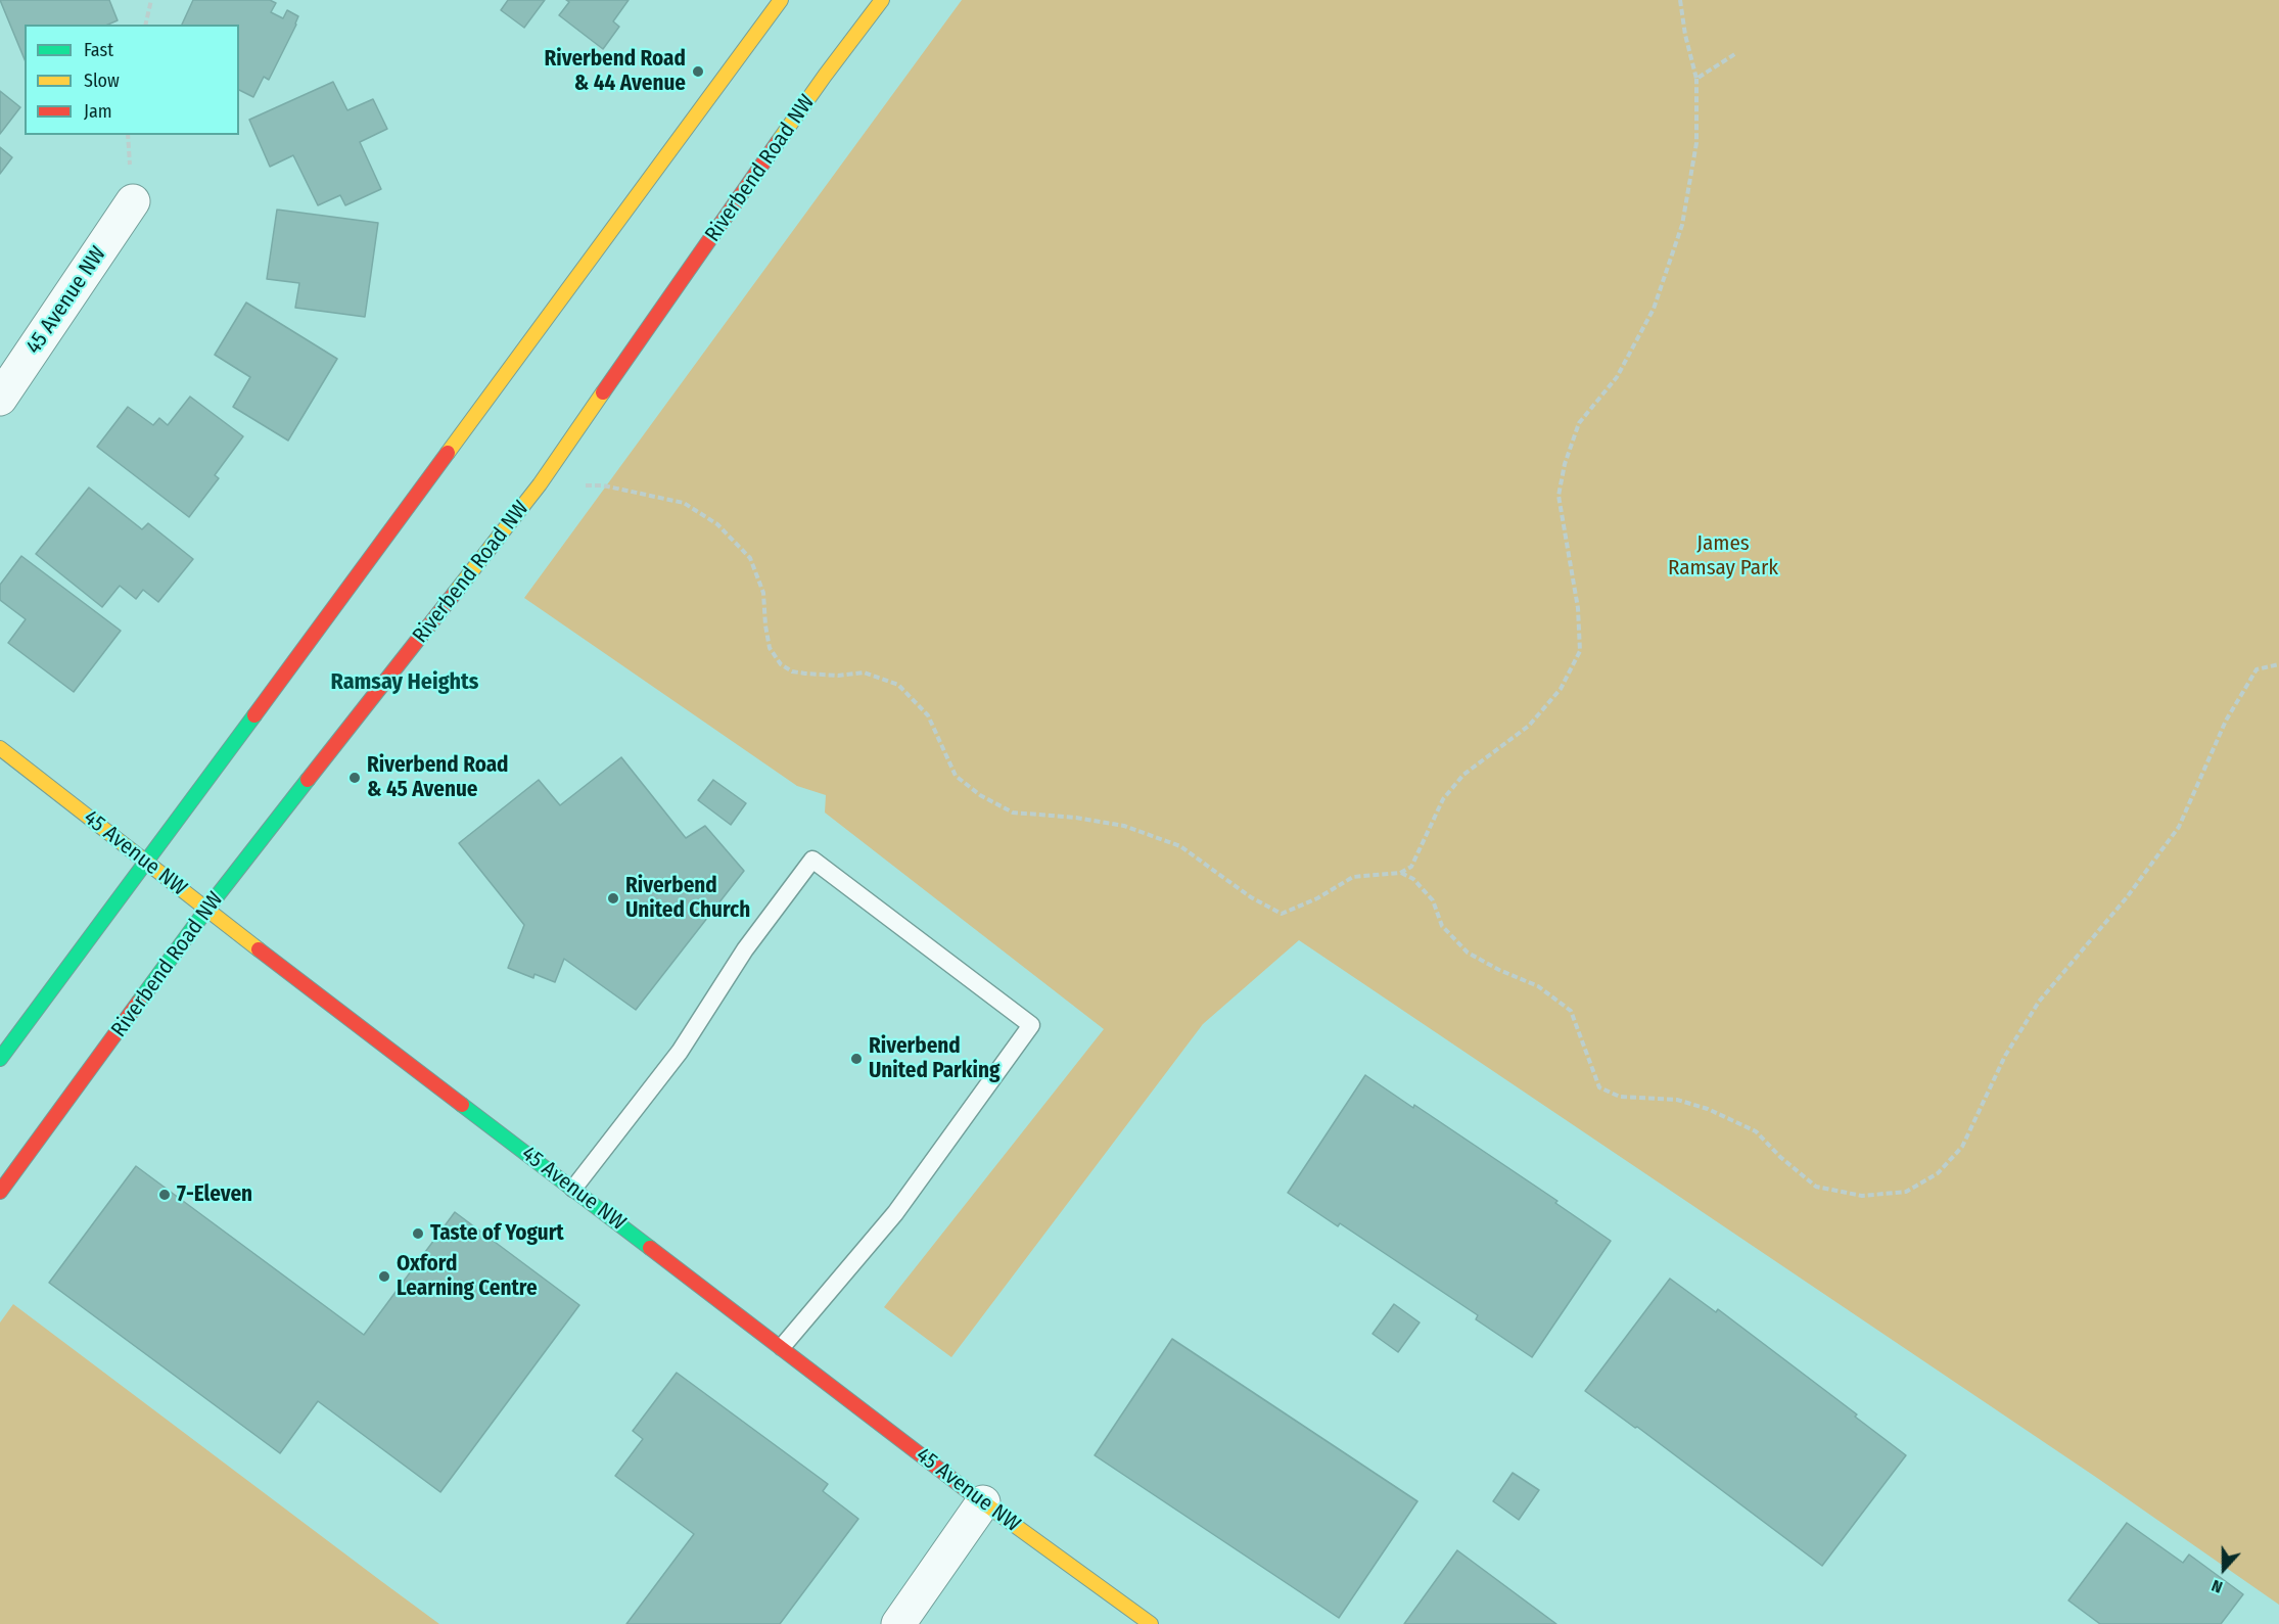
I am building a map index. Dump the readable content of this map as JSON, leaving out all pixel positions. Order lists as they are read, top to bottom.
{
  "streets": {
    "street": ["Riverbend Road NW", "45 Avenue NW"]
  },
  "crossings": [
    ["Riverbend Road NW", "45 Avenue NW"]
  ],
  "districts": ["Ramsay Heights"],
  "parks": ["James Ramsay Park"],
  "places": [
    "Riverbend Road & 44 Avenue",
    "Riverbend Road & 45 Avenue",
    "Riverbend United Church",
    "Riverbend United Parking",
    "7-Eleven",
    "Taste of Yogurt",
    "Oxford Learning Centre"
  ],
  "legend": ["Fast", "Slow", "Jam"],
  "north": "bottom"
}
